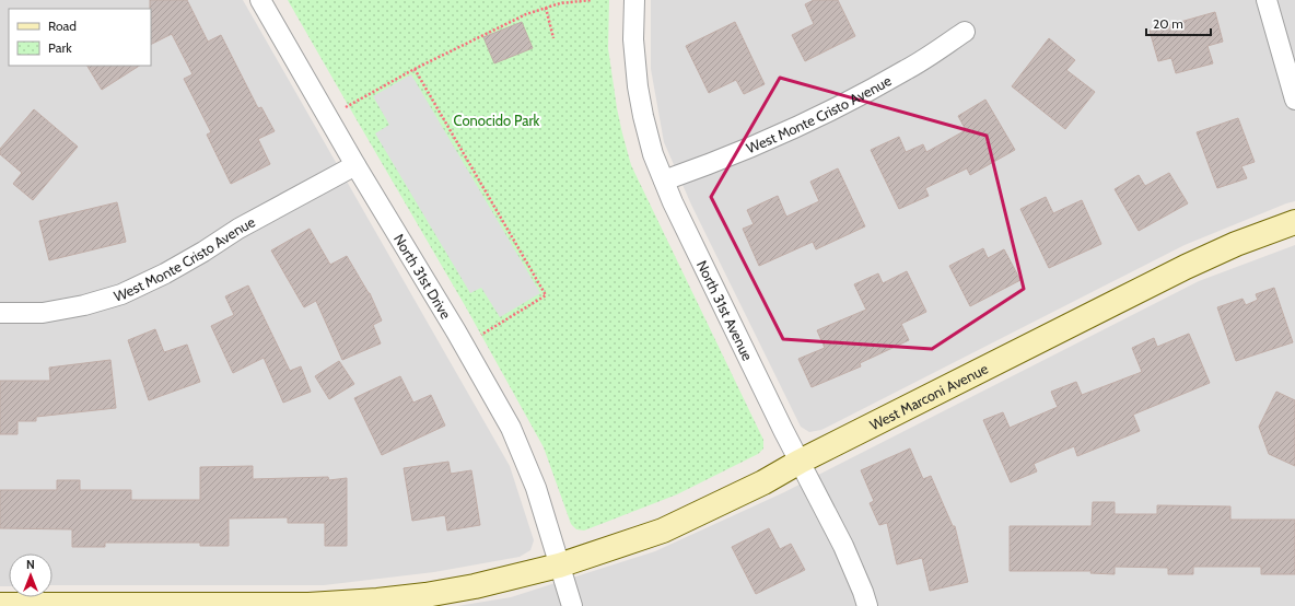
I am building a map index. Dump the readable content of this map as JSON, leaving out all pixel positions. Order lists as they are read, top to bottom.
{
  "streets": {
    "street": [
      "West Monte Cristo Avenue",
      "North 31st Drive",
      "North 31st Avenue",
      "West Marconi Avenue"
    ]
  },
  "crossings": [
    ["West Monte Cristo Avenue", "North 31st Drive"],
    ["West Monte Cristo Avenue", "North 31st Avenue"],
    ["North 31st Drive", "West Marconi Avenue"],
    ["North 31st Avenue", "West Marconi Avenue"]
  ],
  "parks": ["Conocido Park"],
  "legend": ["Road", "Park"],
  "scale_bar": "20 m",
  "north": "top"
}
